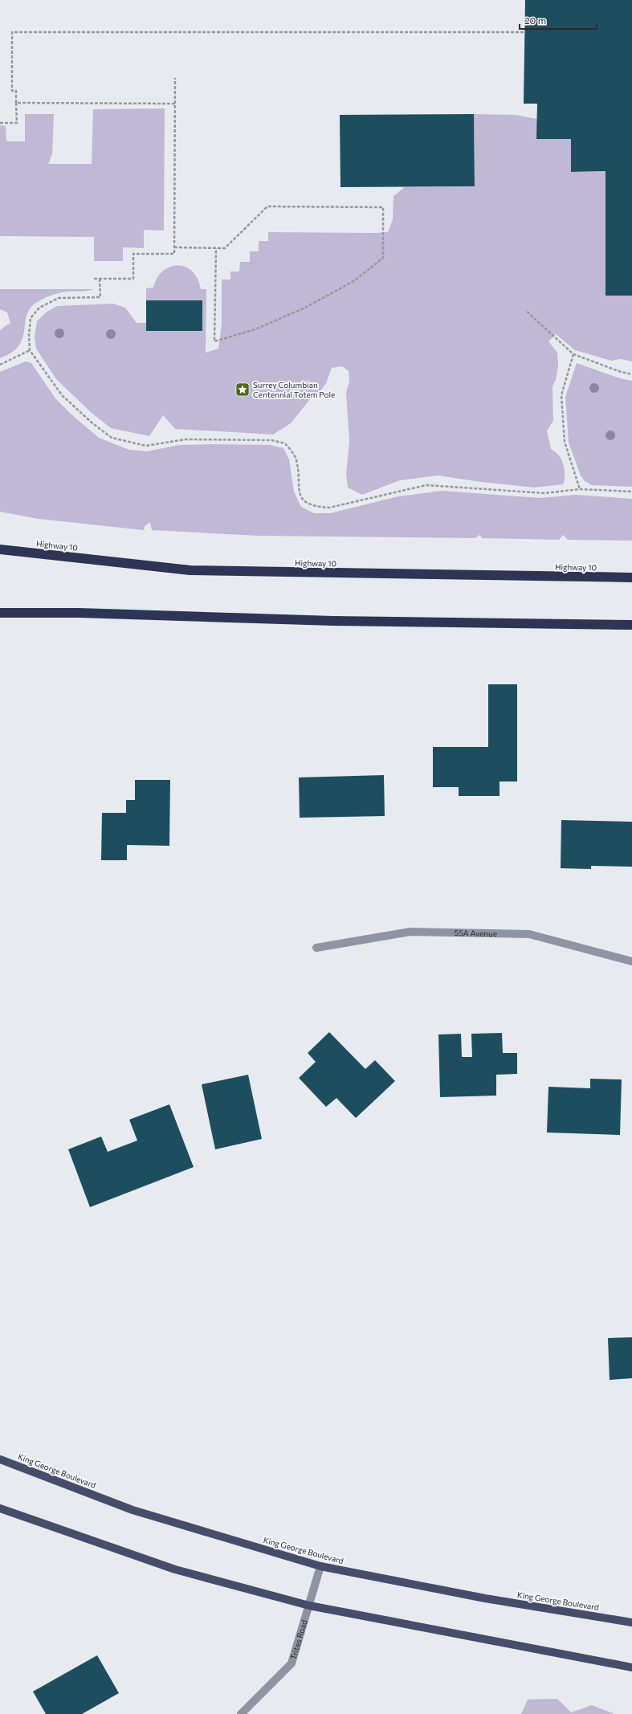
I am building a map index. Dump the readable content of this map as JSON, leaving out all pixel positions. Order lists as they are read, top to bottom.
{
  "streets": {
    "highway": ["Highway 10"],
    "main road": ["King George Boulevard"],
    "street": ["55A Avenue", "Trites Road"]
  },
  "crossings": [
    ["King George Boulevard", "Trites Road"]
  ],
  "places": {
    "place": ["Surrey Columbian Centennial Totem Pole"]
  },
  "scale_bar": "20 m"
}
